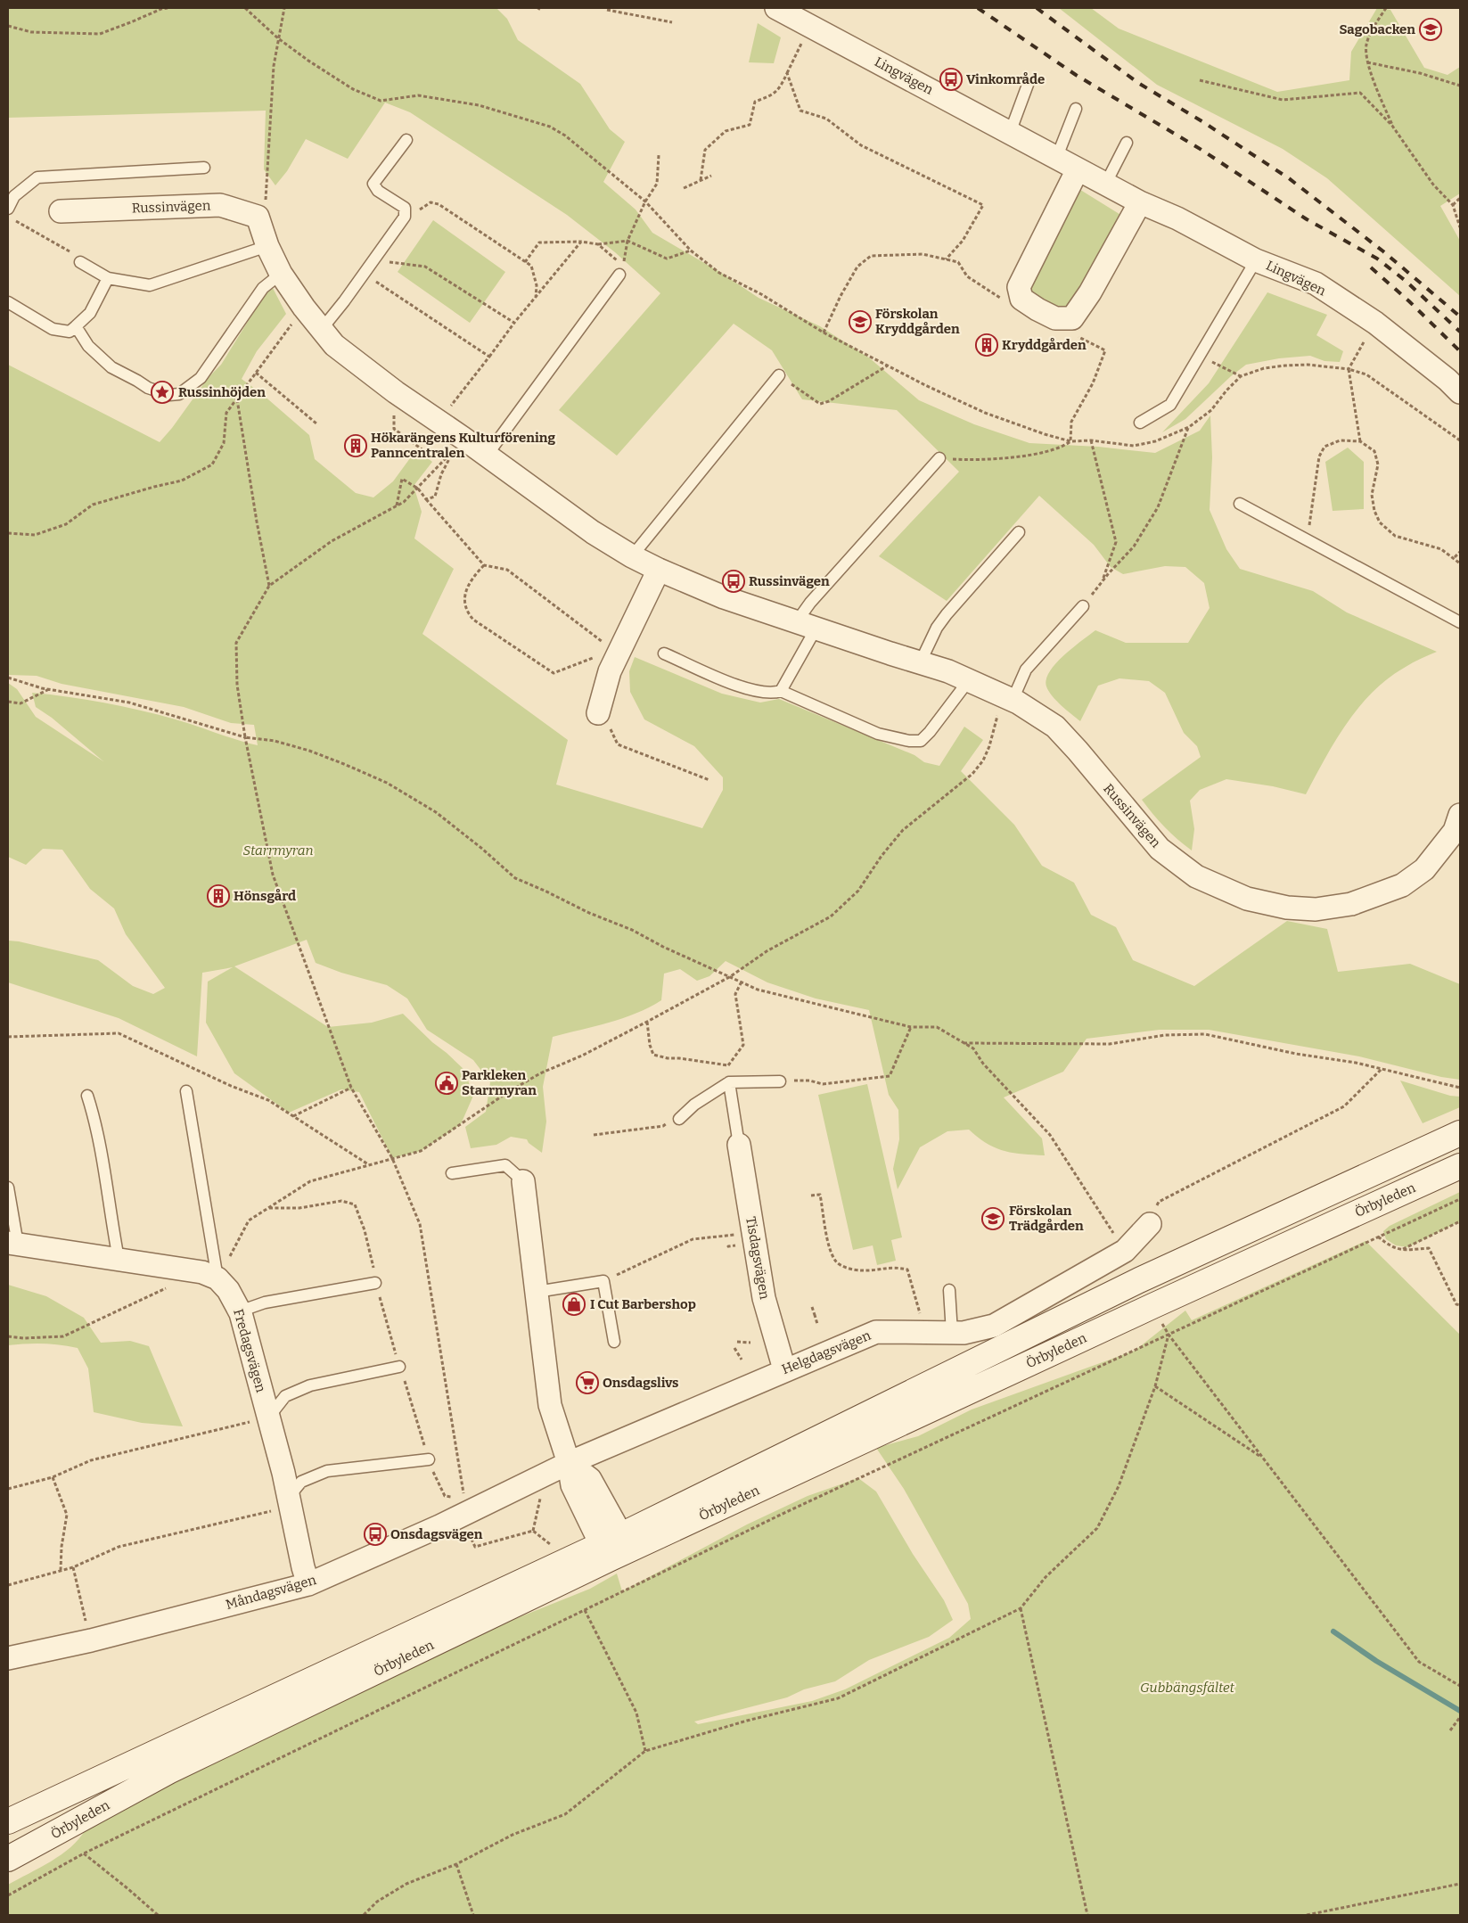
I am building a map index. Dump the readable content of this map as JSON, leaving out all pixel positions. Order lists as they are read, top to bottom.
{
  "streets": {
    "main road": ["Örbyleden"],
    "street": [
      "Lingvägen",
      "Russinvägen",
      "Tisdagsvägen",
      "Fredagsvägen",
      "Helgdagsvägen",
      "Måndagsvägen"
    ]
  },
  "crossings": [
    ["Tisdagsvägen", "Helgdagsvägen"],
    ["Fredagsvägen", "Måndagsvägen"],
    ["Helgdagsvägen", "Måndagsvägen"]
  ],
  "parks": ["Starrmyran", "Gubbängsfältet"],
  "places": {
    "school or university": ["Sagobacken", "Förskolan Kryddgården", "Förskolan Trädgården"],
    "bus stop": ["Vinkområde", "Russinvägen", "Onsdagsvägen"],
    "building": ["Kryddgården", "Hökarängens Kulturförening Panncentralen", "Hönsgård"],
    "place": ["Russinhöjden"],
    "public building": ["Parkleken Starrmyran"],
    "shop": ["I Cut Barbershop"],
    "supermarket": ["Onsdagslivs"]
  }
}
